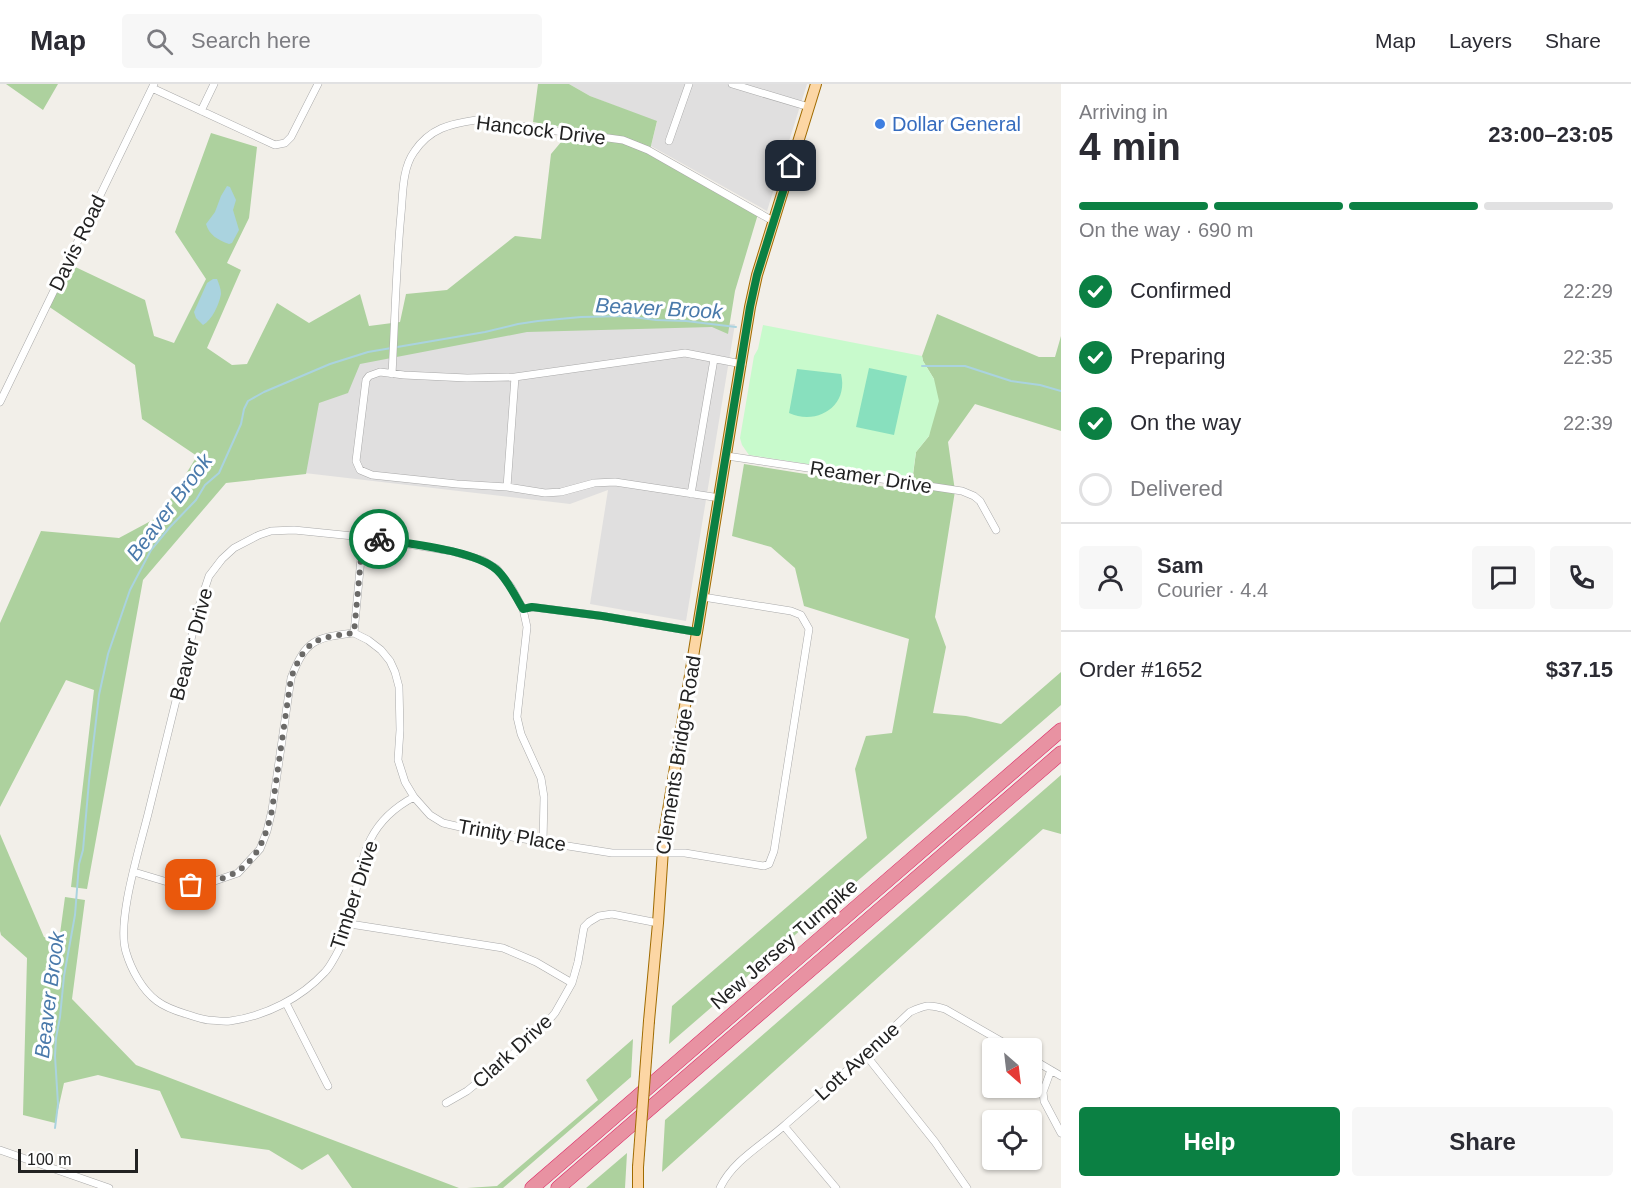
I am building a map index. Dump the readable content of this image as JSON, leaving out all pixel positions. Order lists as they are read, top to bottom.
{
  "streets": {
    "highway": ["New Jersey Turnpike"],
    "main road": ["Clements Bridge Road"],
    "street": [
      "Hancock Drive",
      "Davis Road",
      "Reamer Drive",
      "Beaver Drive",
      "Trinity Place",
      "Timber Drive",
      "Clark Drive",
      "Lott Avenue"
    ]
  },
  "crossings": [
    ["Hancock Drive", "Clements Bridge Road"],
    ["Reamer Drive", "Clements Bridge Road"],
    ["Beaver Drive", "Trinity Place"],
    ["Beaver Drive", "Timber Drive"],
    ["Clements Bridge Road", "Trinity Place"],
    ["Clements Bridge Road", "Clark Drive"],
    ["Trinity Place", "Timber Drive"]
  ],
  "water": ["Beaver Brook"],
  "places": ["Dollar General"],
  "scale_bar": "100 m",
  "north": "bottom right",
  "page": {
    "header": "Map",
    "search": "Search here",
    "nav": ["Map", "Layers", "Share"],
    "heading": ["4 min", "Arriving in", "23:00–23:05"],
    "panel": [
      "Sam",
      "Courier · 4.4",
      "Order #1652",
      "$37.15"
    ],
    "bar": "On the way · 690 m",
    "list": [
      ["Confirmed", "22:29"],
      ["Preparing", "22:35"],
      ["On the way", "22:39"],
      "Delivered"
    ],
    "buttons": ["Help", "Share"],
    "scale": "100 m"
  }
}
